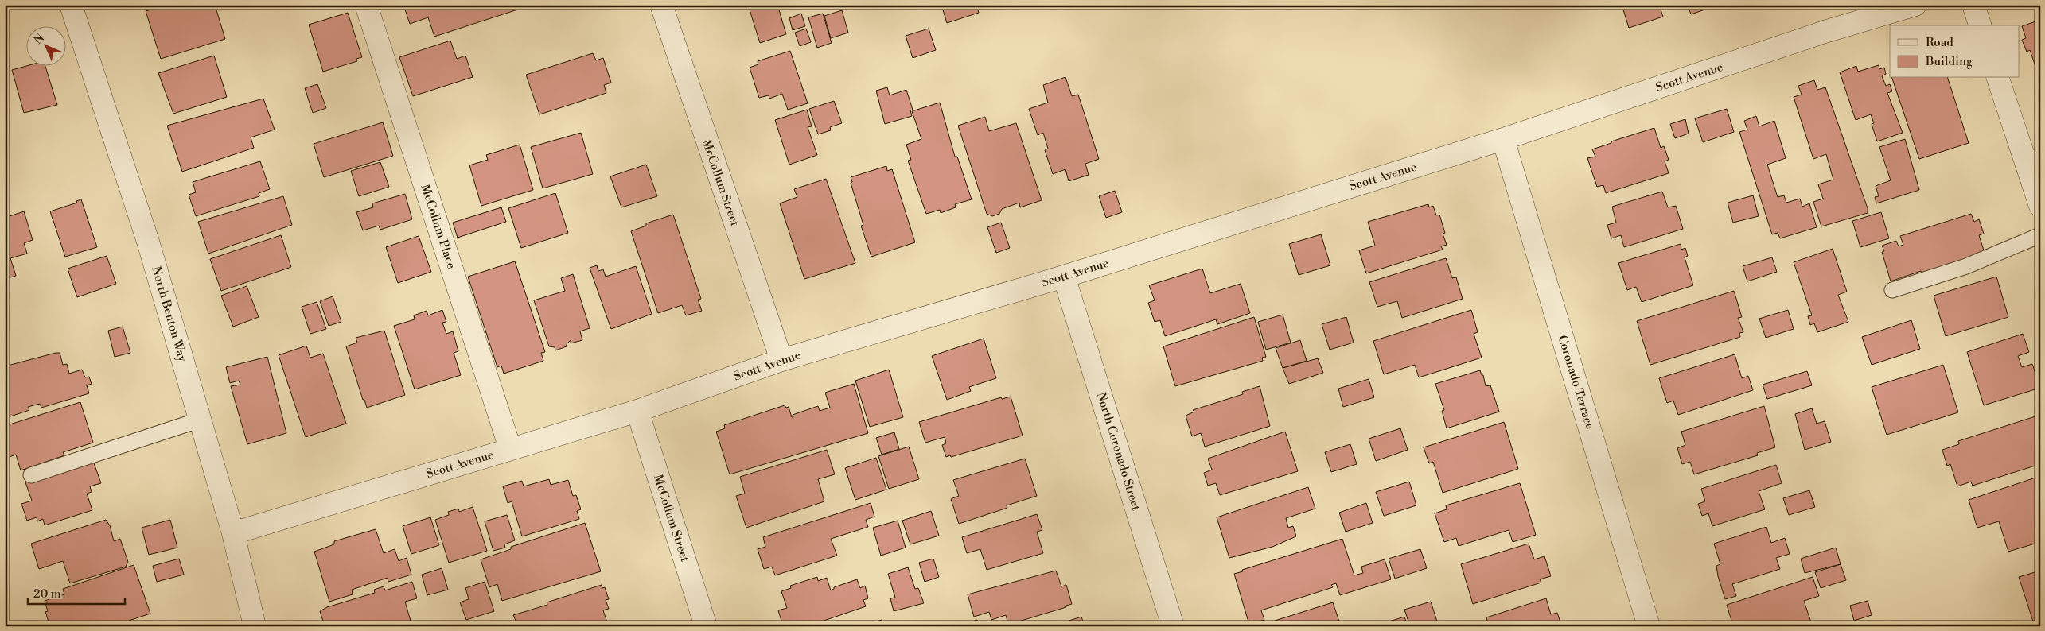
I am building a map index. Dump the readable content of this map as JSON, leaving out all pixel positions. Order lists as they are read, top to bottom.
{
  "streets": {
    "street": [
      "Scott Avenue",
      "McCollum Street",
      "McCollum Place",
      "North Benton Way",
      "Coronado Terrace",
      "North Coronado Street"
    ]
  },
  "crossings": [
    ["Scott Avenue", "McCollum Street"],
    ["Scott Avenue", "McCollum Place"],
    ["Scott Avenue", "North Benton Way"],
    ["Scott Avenue", "Coronado Terrace"],
    ["Scott Avenue", "North Coronado Street"]
  ],
  "legend": ["Road", "Building"],
  "scale_bar": "20 m",
  "north": "top left"
}
